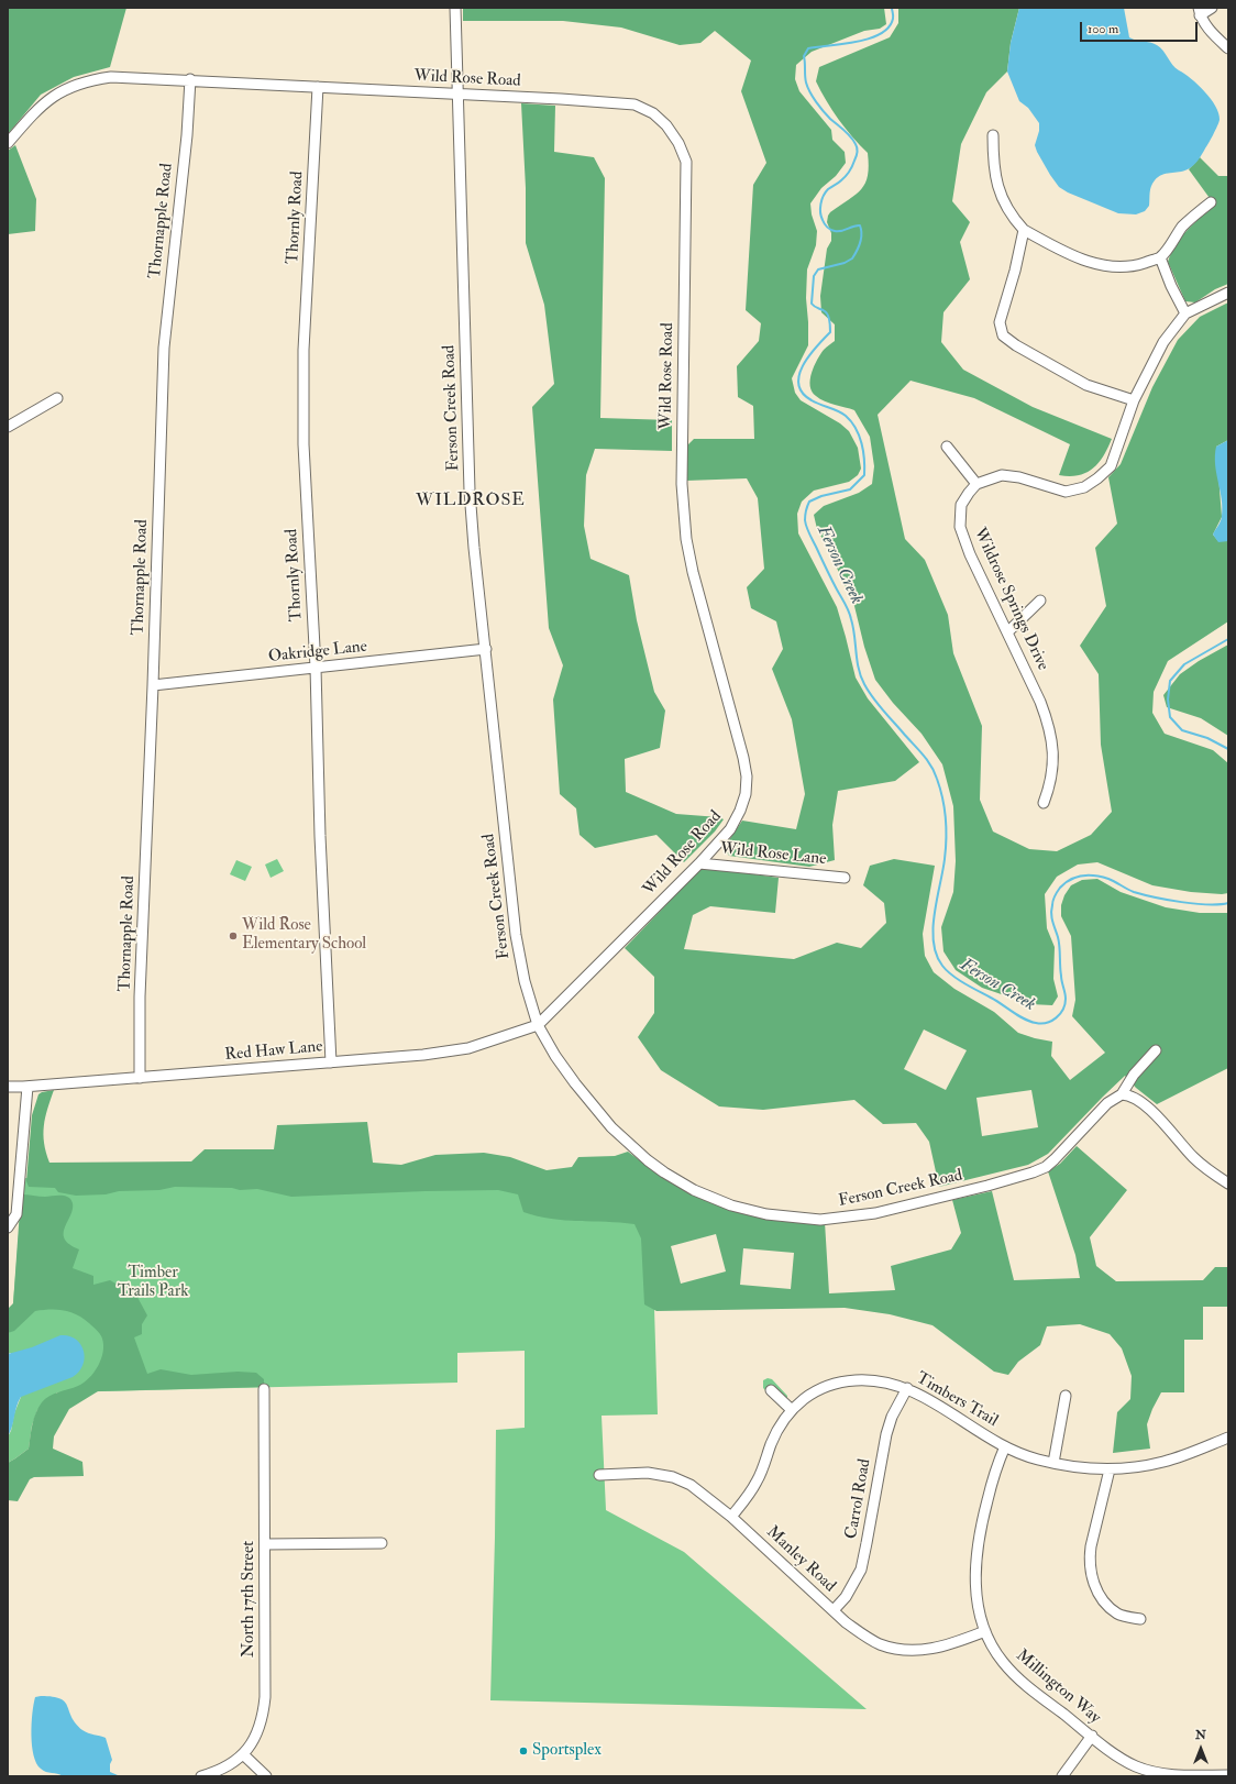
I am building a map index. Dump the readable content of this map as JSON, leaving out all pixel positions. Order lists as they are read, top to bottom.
{
  "streets": {
    "street": [
      "Wild Rose Road",
      "Thornly Road",
      "Thornapple Road",
      "Ferson Creek Road",
      "Wildrose Springs Drive",
      "Oakridge Lane",
      "Wild Rose Lane",
      "Red Haw Lane",
      "Timbers Trail",
      "Carrol Road",
      "Manley Road",
      "North 17th Street",
      "Millington Way"
    ]
  },
  "crossings": [
    ["Wild Rose Road", "Thornly Road"],
    ["Wild Rose Road", "Thornapple Road"],
    ["Wild Rose Road", "Ferson Creek Road"],
    ["Wild Rose Road", "Wild Rose Lane"],
    ["Wild Rose Road", "Red Haw Lane"],
    ["Thornly Road", "Oakridge Lane"],
    ["Thornly Road", "Red Haw Lane"],
    ["Thornapple Road", "Oakridge Lane"],
    ["Thornapple Road", "Red Haw Lane"],
    ["Ferson Creek Road", "Oakridge Lane"],
    ["Ferson Creek Road", "Red Haw Lane"],
    ["Timbers Trail", "Carrol Road"],
    ["Timbers Trail", "Manley Road"],
    ["Timbers Trail", "Millington Way"],
    ["Carrol Road", "Manley Road"],
    ["Manley Road", "Millington Way"]
  ],
  "districts": ["WILDROSE"],
  "water": ["Ferson Creek"],
  "parks": ["Timber Trails Park"],
  "places": ["Wild Rose Elementary School", "Sportsplex"],
  "scale_bar": "100 m",
  "north": "top"
}
